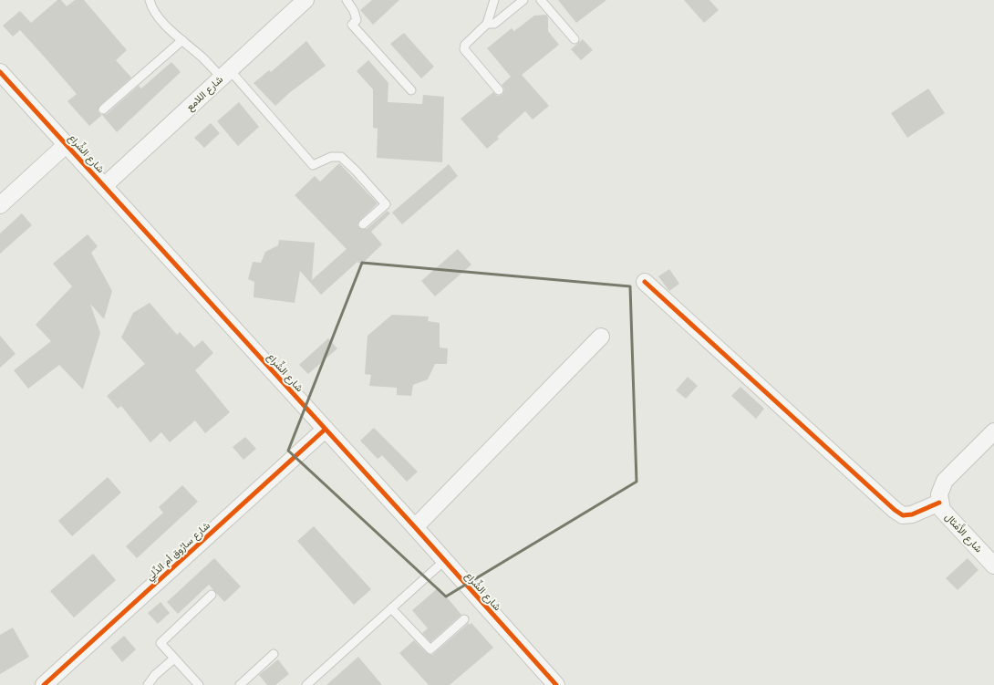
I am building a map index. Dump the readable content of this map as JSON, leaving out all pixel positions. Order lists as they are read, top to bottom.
{
  "streets": {
    "street": [
      "شارع اللامع",
      "شارع الشِّراع",
      "شارع الأَمْثال",
      "شارع سارُوق أم الدِّلِي"
    ]
  },
  "crossings": [
    ["شارع اللامع", "شارع الشِّراع"],
    ["شارع الشِّراع", "شارع سارُوق أم الدِّلِي"]
  ]
}
